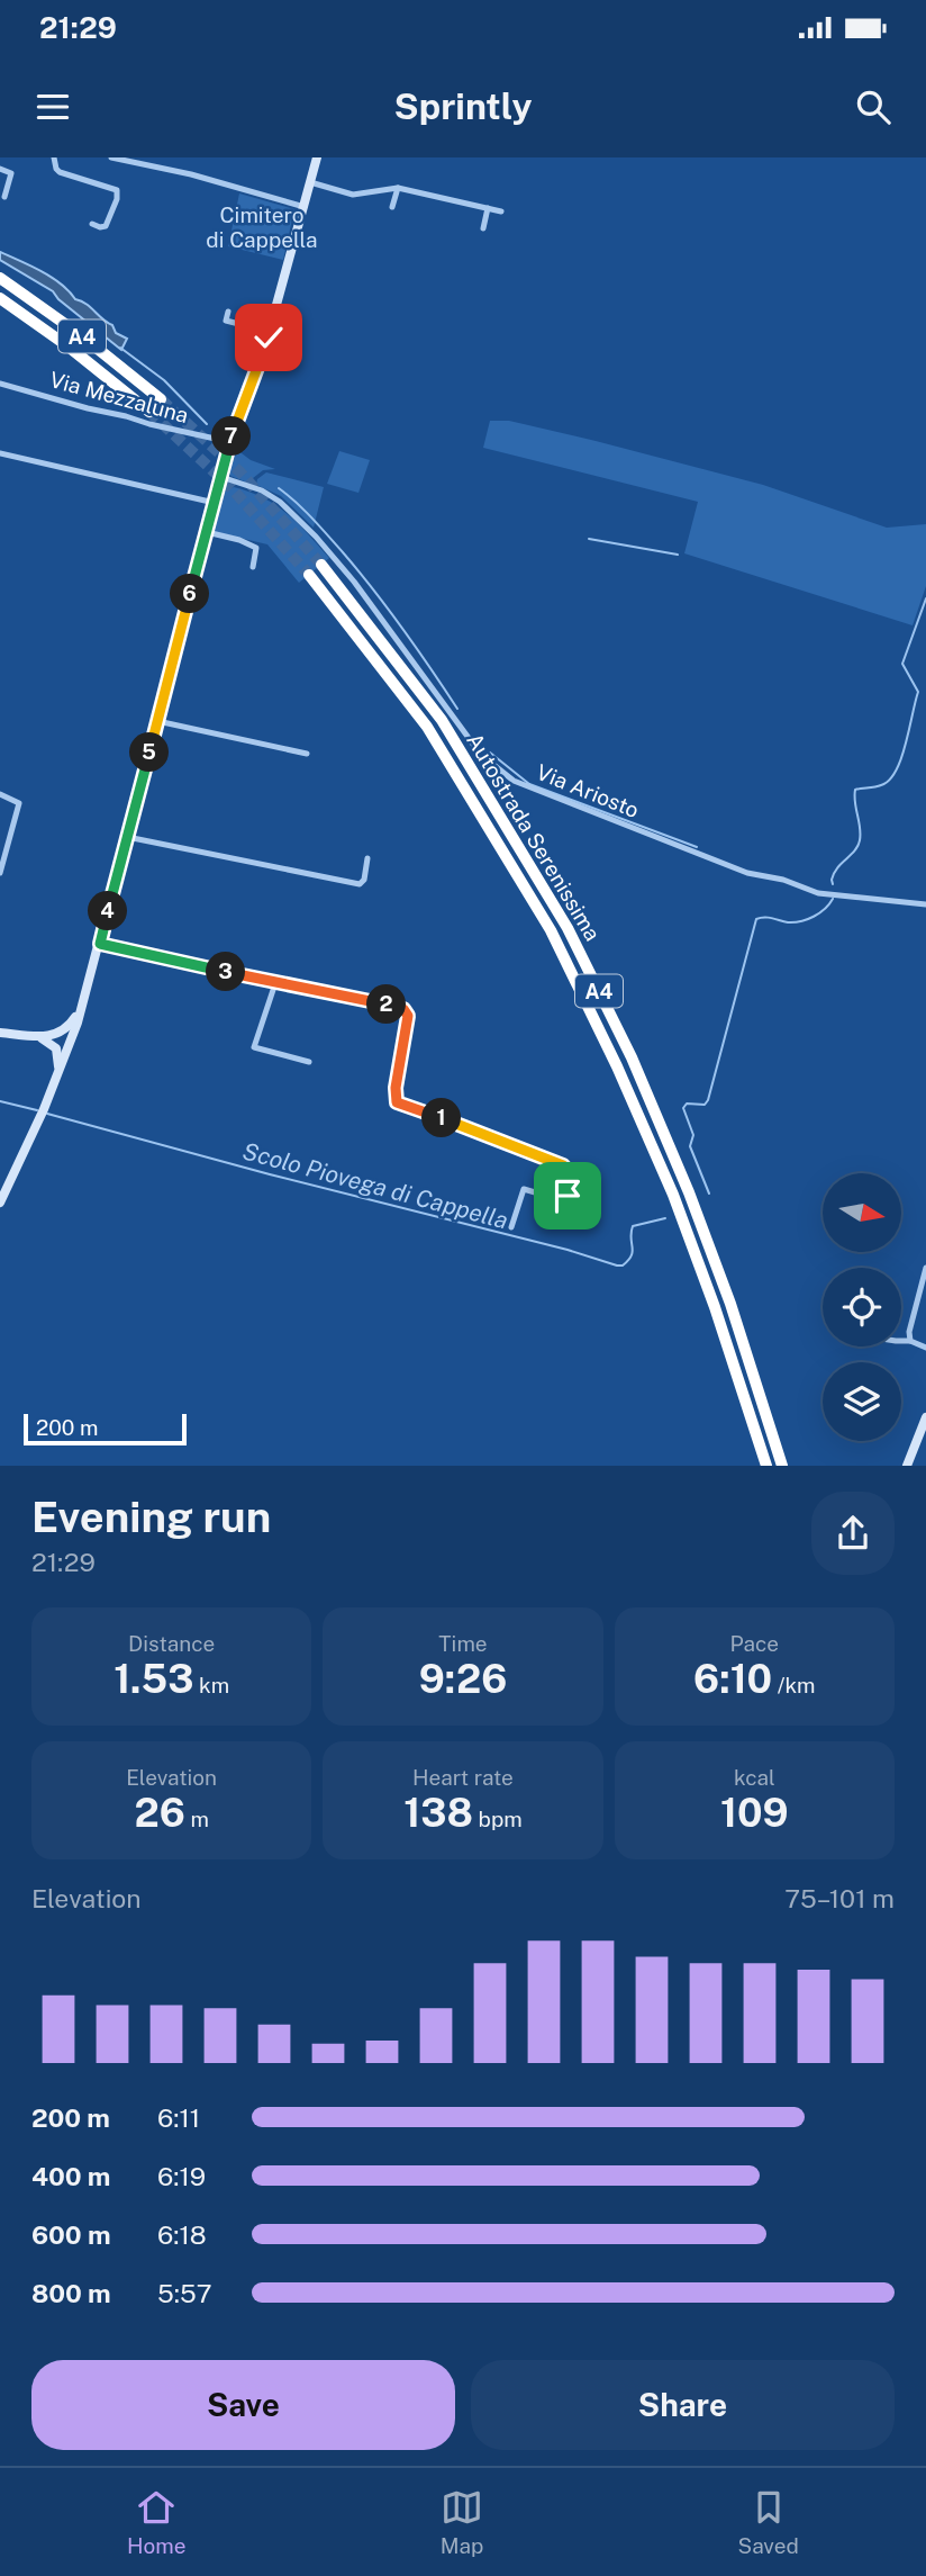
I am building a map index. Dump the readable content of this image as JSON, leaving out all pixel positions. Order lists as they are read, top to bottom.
{
  "streets": {
    "highway": ["A4", "Autostrada Serenissima"],
    "street": ["Via Mezzaluna", "Via Ariosto"]
  },
  "water": ["Scolo Piovega di Cappella"],
  "parks": ["Cimitero di Cappella"],
  "scale_bar": "200 m",
  "north": "right",
  "page": {
    "status": "21:29",
    "header": "Sprintly",
    "pins": [
      "7",
      "6",
      "5",
      "4",
      "3",
      "2",
      "1"
    ],
    "scale": "200 m",
    "heading": ["Evening run", "21:29"],
    "stats": [
      ["Distance", "1.53 km"],
      ["Time", "9:26"],
      ["Pace", "6:10 /km"],
      ["Elevation", "26 m"],
      ["Heart rate", "138 bpm"],
      ["kcal", "109"]
    ],
    "chart": ["Elevation", "75–101 m"],
    "list": [
      {
        "name": "200 m",
        "note": "6:11"
      },
      {
        "name": "400 m",
        "note": "6:19"
      },
      {
        "name": "600 m",
        "note": "6:18"
      },
      {
        "name": "800 m",
        "note": "5:57"
      }
    ],
    "buttons": ["Save", "Share"],
    "tabs": ["Home", "Map", "Saved"]
  }
}
